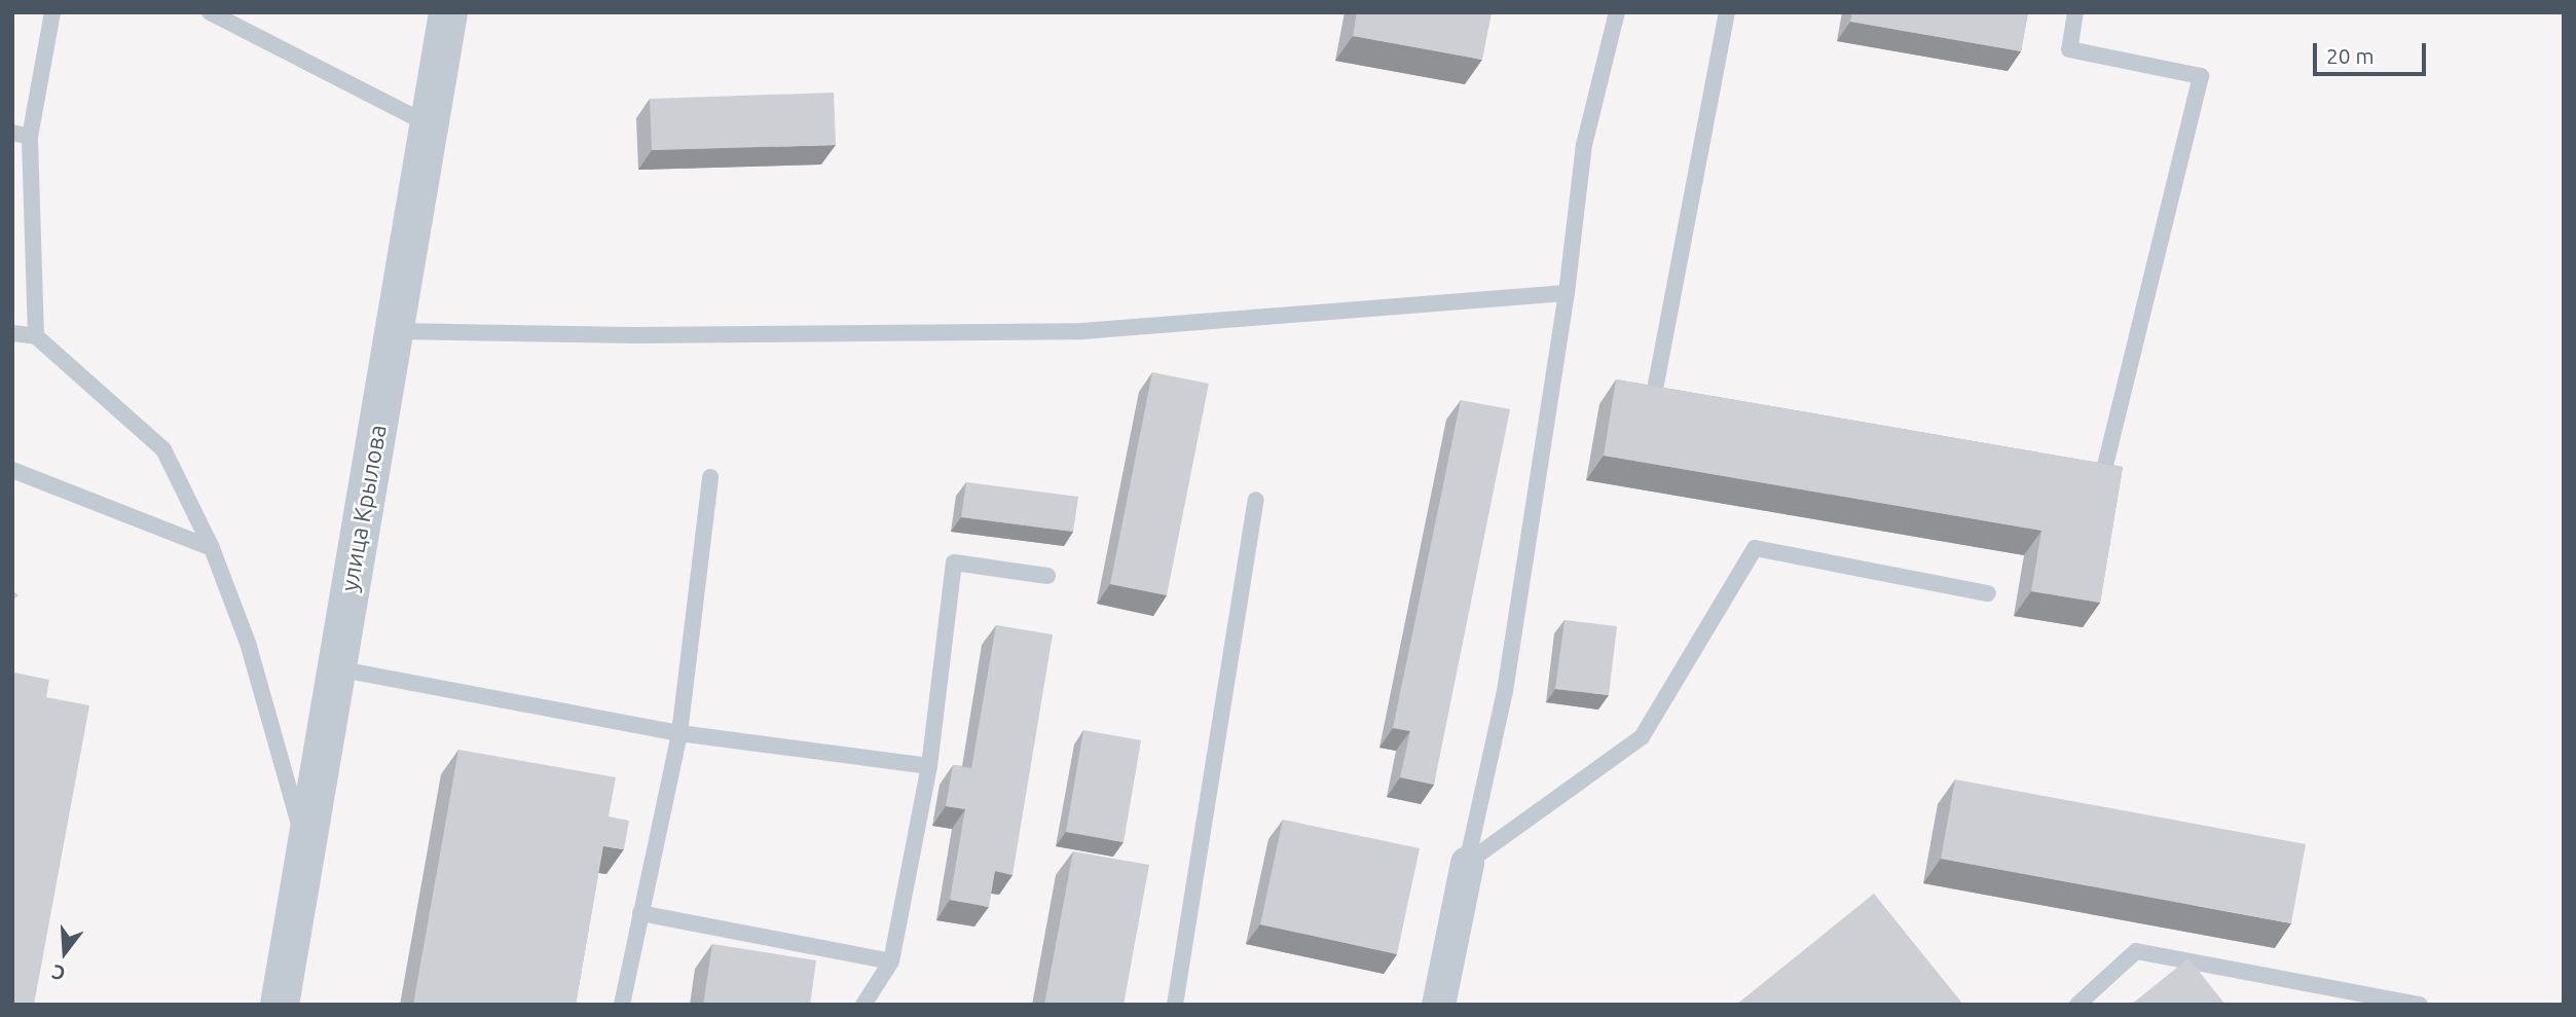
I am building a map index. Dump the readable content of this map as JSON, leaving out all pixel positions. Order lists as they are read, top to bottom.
{
  "streets": {
    "street": ["улица Крылова"]
  },
  "scale_bar": "20 m",
  "north": "bottom"
}
